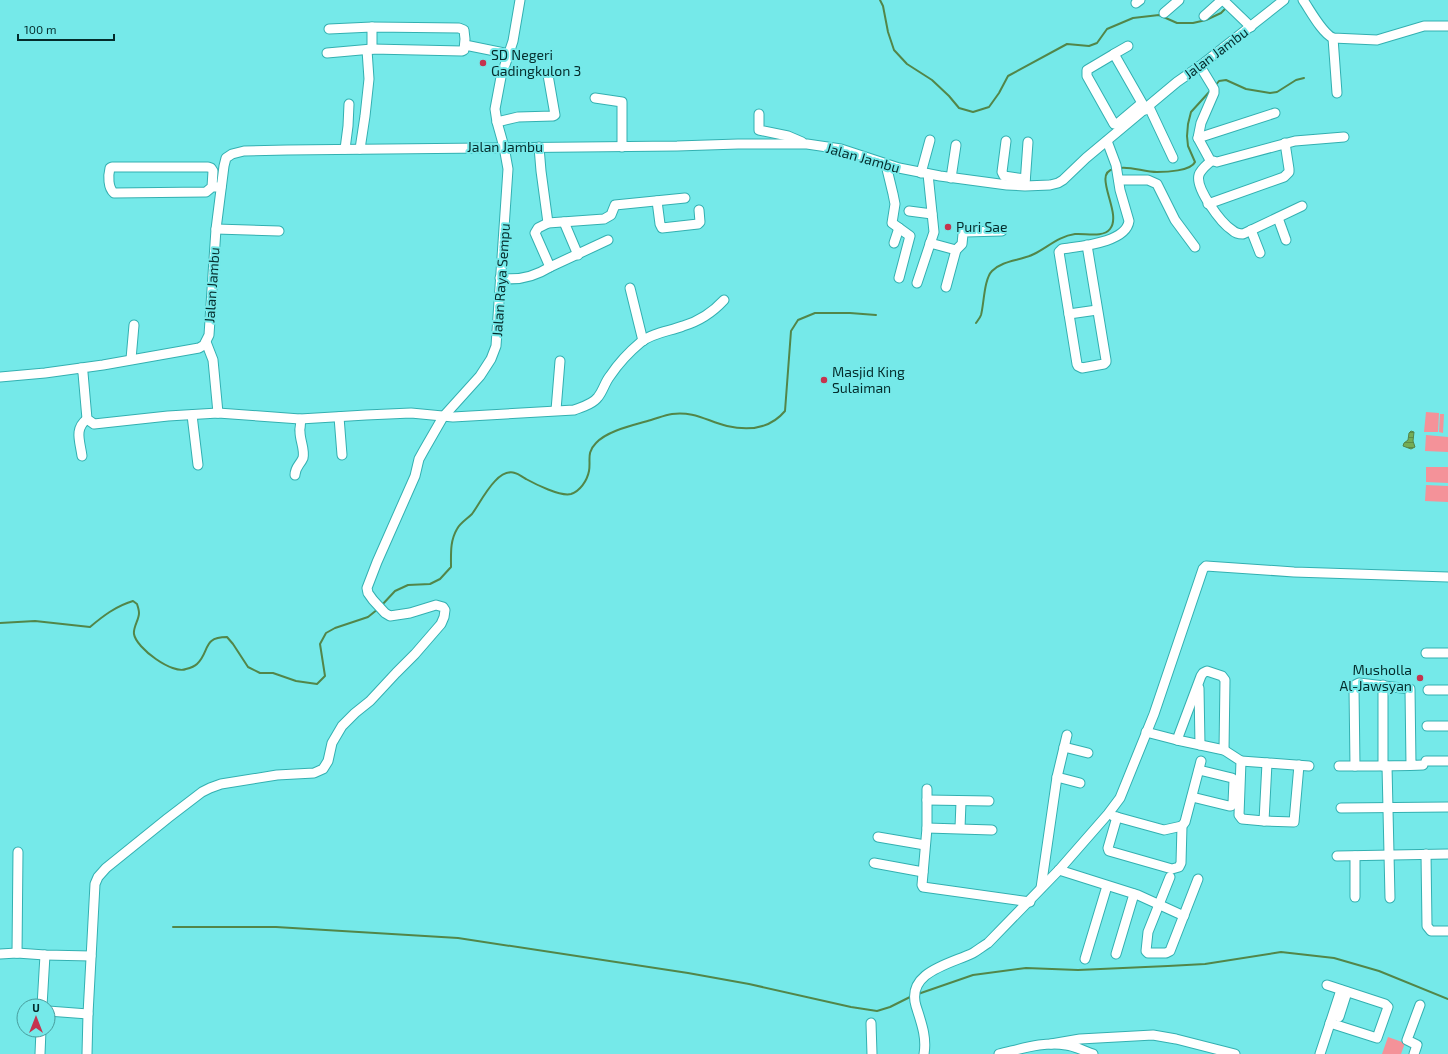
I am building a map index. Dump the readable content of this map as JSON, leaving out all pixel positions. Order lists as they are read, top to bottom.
{
  "streets": {
    "street": ["Jalan Jambu", "Jalan Raya Sempu"]
  },
  "crossings": [
    ["Jalan Jambu", "Jalan Raya Sempu"]
  ],
  "places": [
    "SD Negeri Gadingkulon 3",
    "Puri Sae",
    "Masjid King Sulaiman",
    "Musholla Al-Jawsyan"
  ],
  "scale_bar": "100 m",
  "north": "top"
}
